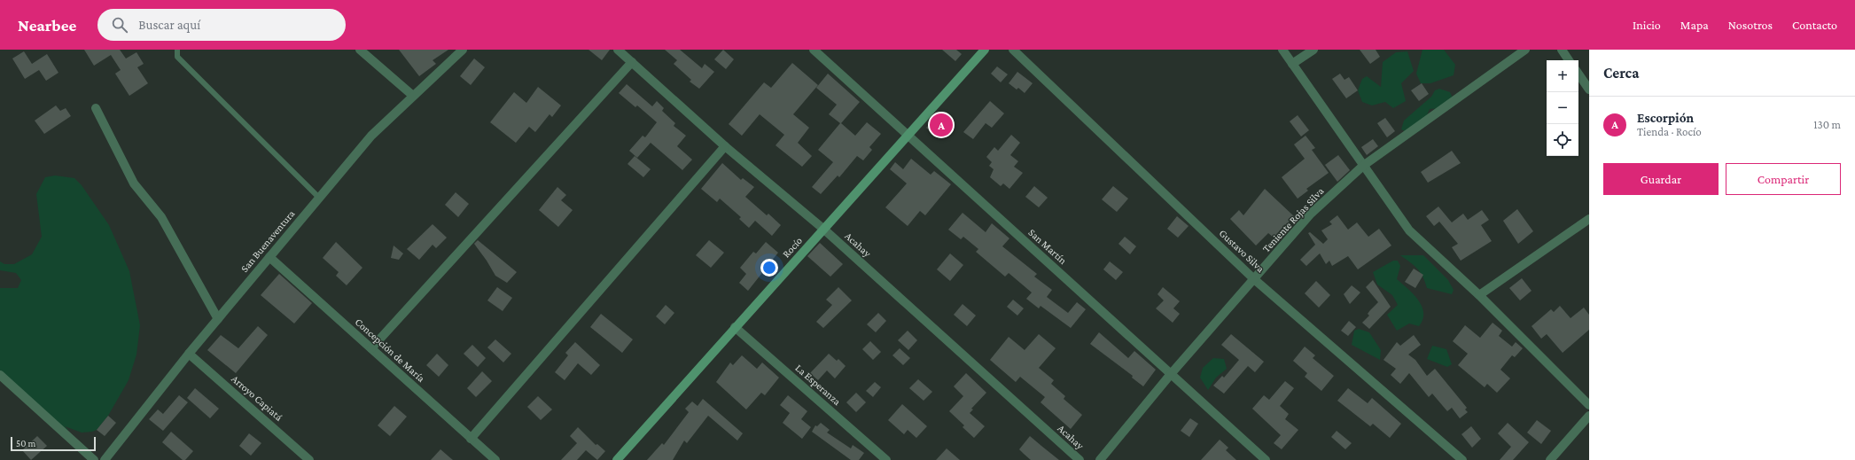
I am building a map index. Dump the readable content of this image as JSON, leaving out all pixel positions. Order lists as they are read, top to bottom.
{
  "streets": {
    "main road": ["Rocío"],
    "street": [
      "Teniente Rojas Silva",
      "San Buenaventura",
      "Acahay",
      "San Martín",
      "Gustavo Silva",
      "Concepción de María",
      "La Esperanza",
      "Arroyo Capiatá"
    ]
  },
  "crossings": [
    ["Teniente Rojas Silva", "San Martín"],
    ["Teniente Rojas Silva", "Gustavo Silva"],
    ["San Buenaventura", "Concepción de María"],
    ["San Buenaventura", "Arroyo Capiatá"],
    ["Acahay", "Rocío"],
    ["San Martín", "Rocío"],
    ["Rocío", "La Esperanza"]
  ],
  "scale_bar": "50 m",
  "page": {
    "header": "Nearbee",
    "search": "Buscar aquí",
    "nav": [
      "Inicio",
      "Mapa",
      "Nosotros",
      "Contacto"
    ],
    "heading": "Cerca",
    "map_buttons": ["+", "−"],
    "list": [
      {
        "mark": "A",
        "name": "Escorpión",
        "note": "Tienda · Rocío",
        "value": "130 m"
      }
    ],
    "pins": "A",
    "buttons": ["Guardar", "Compartir"],
    "scale": "50 m"
  }
}
